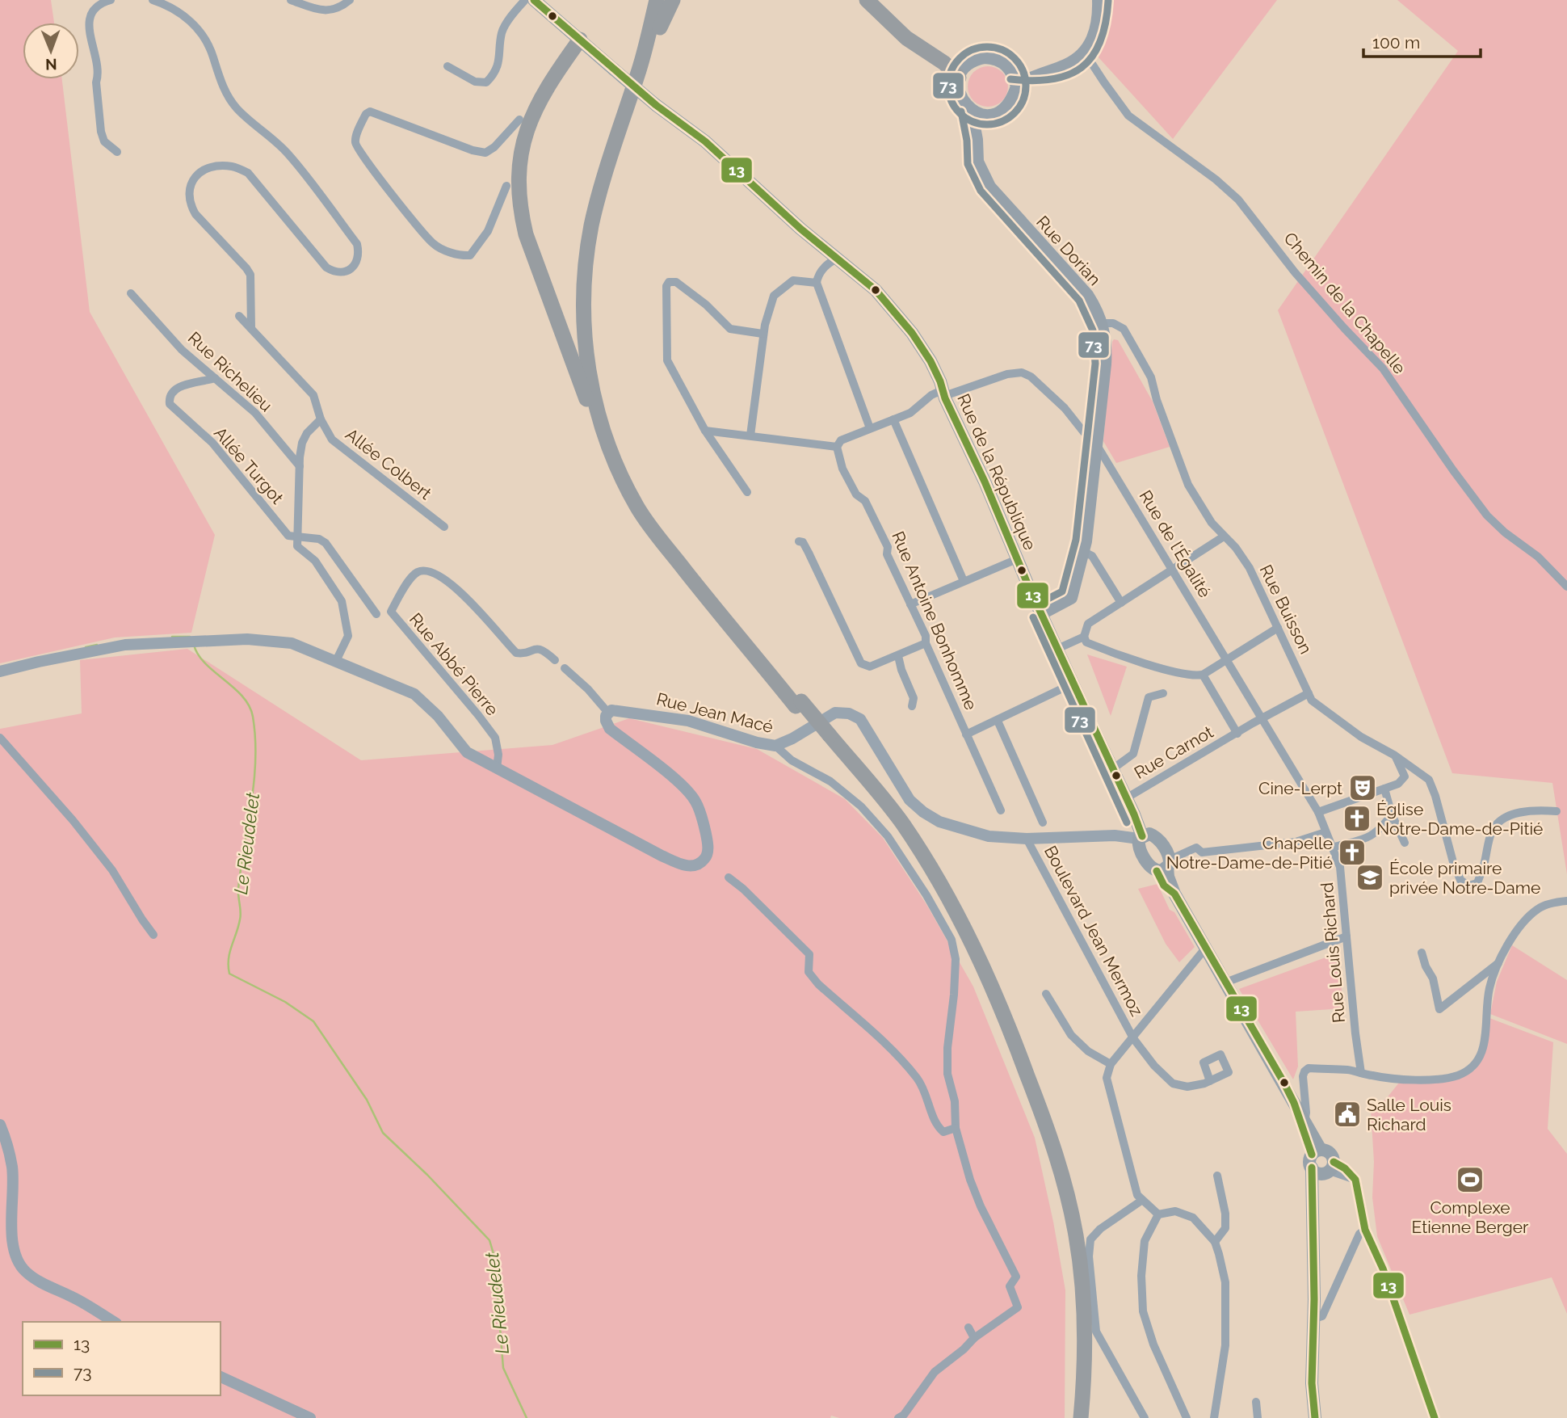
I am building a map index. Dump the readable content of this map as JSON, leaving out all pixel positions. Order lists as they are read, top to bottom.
{
  "streets": {
    "main road": ["Rue Dorian", "Rue de la République"],
    "street": [
      "Chemin de la Chapelle",
      "Rue Richelieu",
      "Allée Colbert",
      "Allée Turgot",
      "Rue de l'Égalité",
      "Rue Buisson",
      "Rue Antoine Bonhomme",
      "Rue Abbé Pierre",
      "Rue Jean Macé",
      "Rue Carnot",
      "Boulevard Jean Mermoz",
      "Rue Louis Richard"
    ]
  },
  "crossings": [
    ["Rue Dorian", "Rue de la République"],
    ["Rue Dorian", "Rue de l'Égalité"],
    ["Rue Dorian", "Rue Buisson"],
    ["Rue Richelieu", "Allée Turgot"],
    ["Rue de la République", "Rue de l'Égalité"],
    ["Rue de la République", "Rue Jean Macé"],
    ["Rue de la République", "Rue Carnot"],
    ["Rue de l'Égalité", "Rue Carnot"],
    ["Rue de l'Égalité", "Rue Louis Richard"],
    ["Rue Buisson", "Rue Carnot"],
    ["Rue Jean Macé", "Boulevard Jean Mermoz"],
    ["Rue Carnot", "Rue Louis Richard"]
  ],
  "water": ["Le Rieudelet"],
  "places": {
    "theatre": ["Cine-Lerpt"],
    "church": ["Église Notre-Dame-de-Pitié", "Chapelle Notre-Dame-de-Pitié"],
    "school or university": ["École primaire privée Notre-Dame"],
    "public building": ["Salle Louis Richard"],
    "sports": ["Complexe Etienne Berger"]
  },
  "lines": ["transit line 13", "transit line 73"],
  "legend": ["13", "73"],
  "scale_bar": "100 m",
  "north": "bottom"
}
